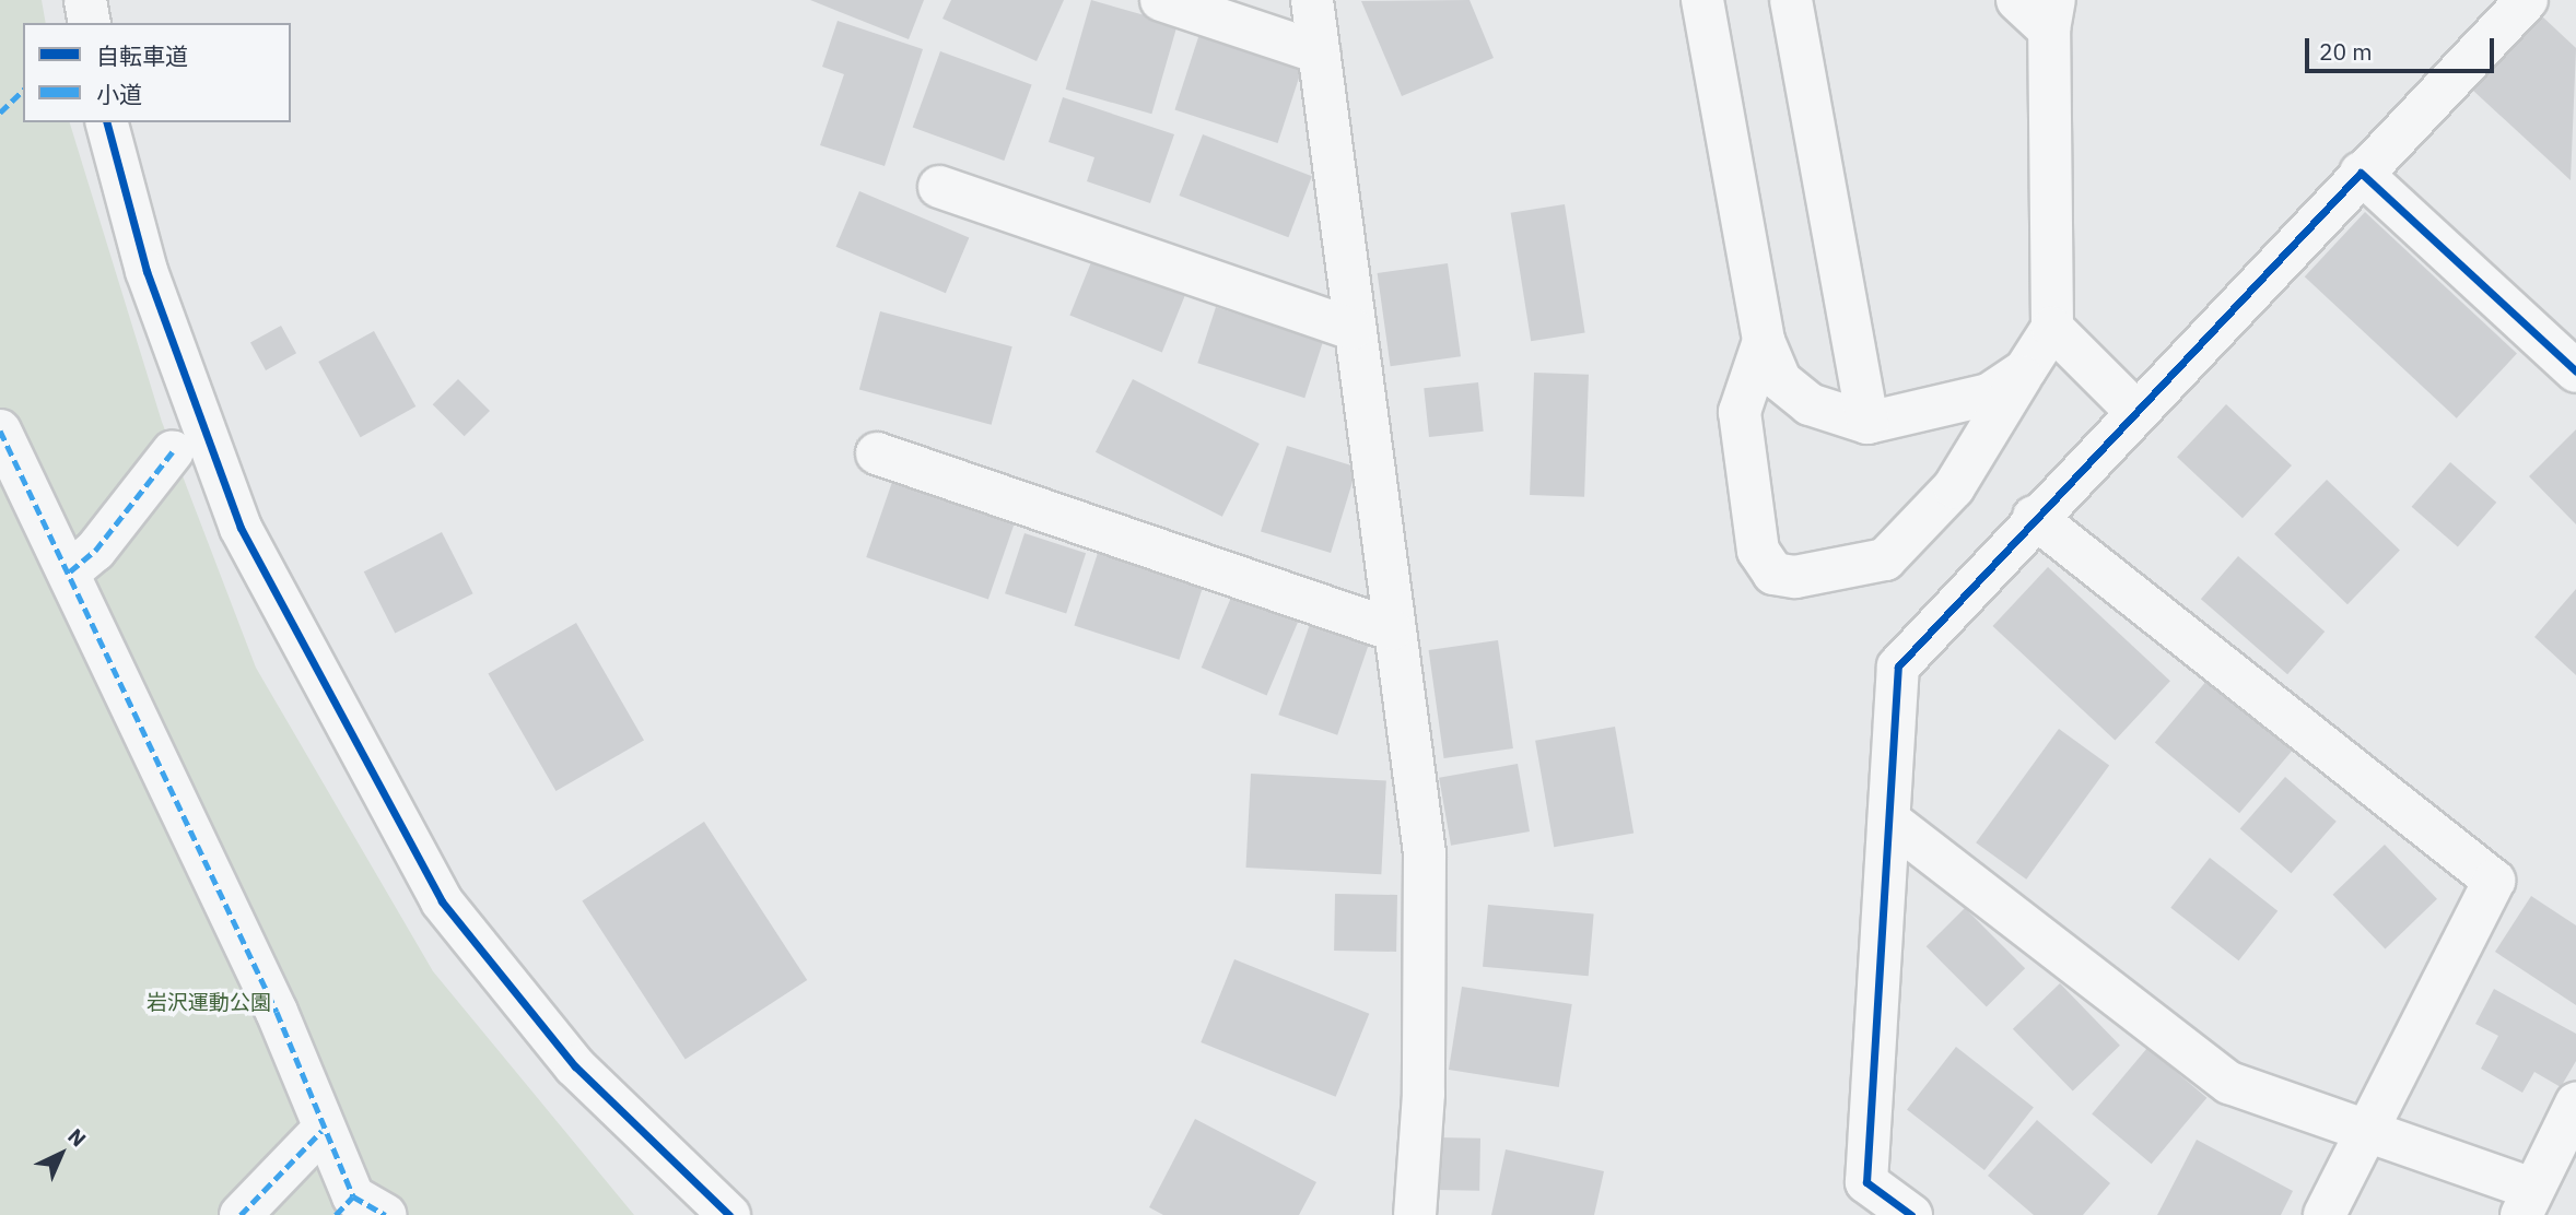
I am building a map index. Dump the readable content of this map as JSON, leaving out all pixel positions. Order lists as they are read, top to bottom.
{
  "parks": ["岩沢運動公園"],
  "legend": ["自転車道", "小道"],
  "scale_bar": "20 m",
  "north": "top right"
}
